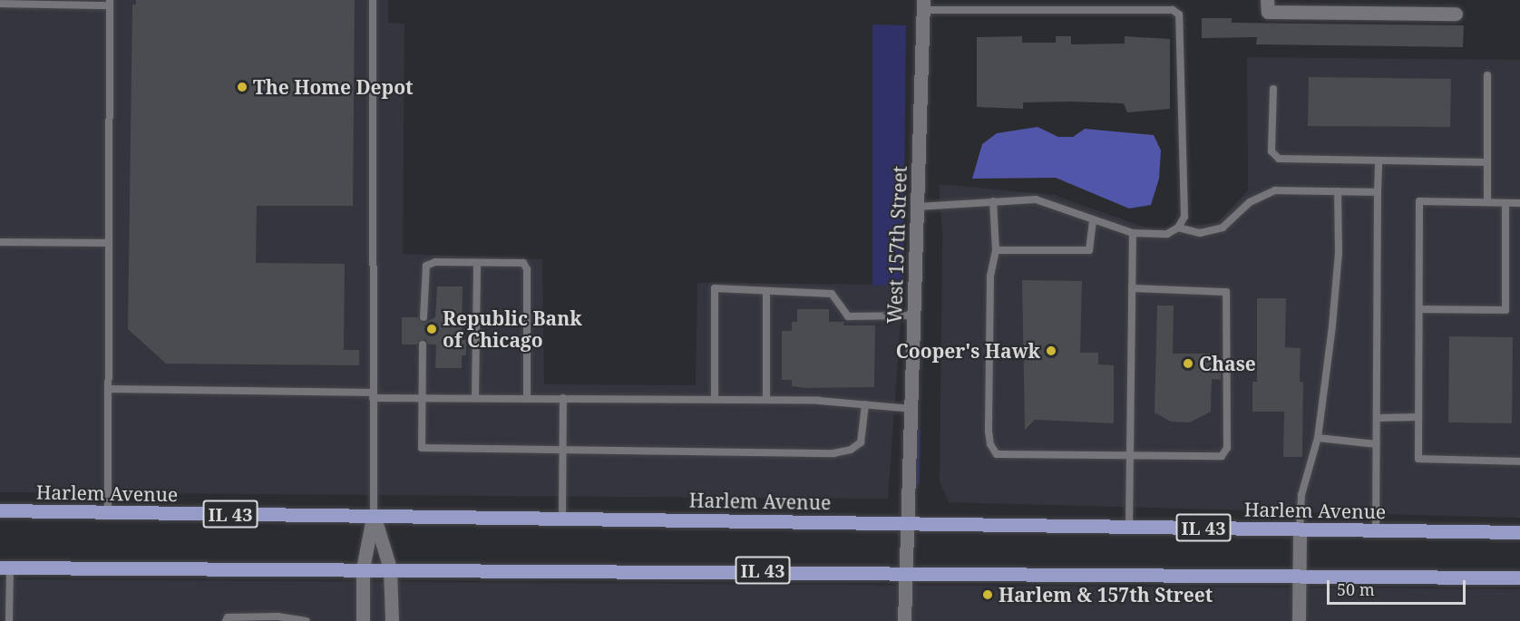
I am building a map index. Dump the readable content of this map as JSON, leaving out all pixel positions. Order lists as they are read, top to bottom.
{
  "streets": {
    "main road": ["Harlem Avenue", "IL 43"],
    "street": ["West 157th Street"]
  },
  "crossings": [
    ["West 157th Street", "Harlem Avenue"],
    ["West 157th Street", "IL 43"]
  ],
  "places": [
    "The Home Depot",
    "Republic Bank of Chicago",
    "Cooper's Hawk",
    "Chase",
    "Harlem & 157th Street"
  ],
  "scale_bar": "50 m"
}
